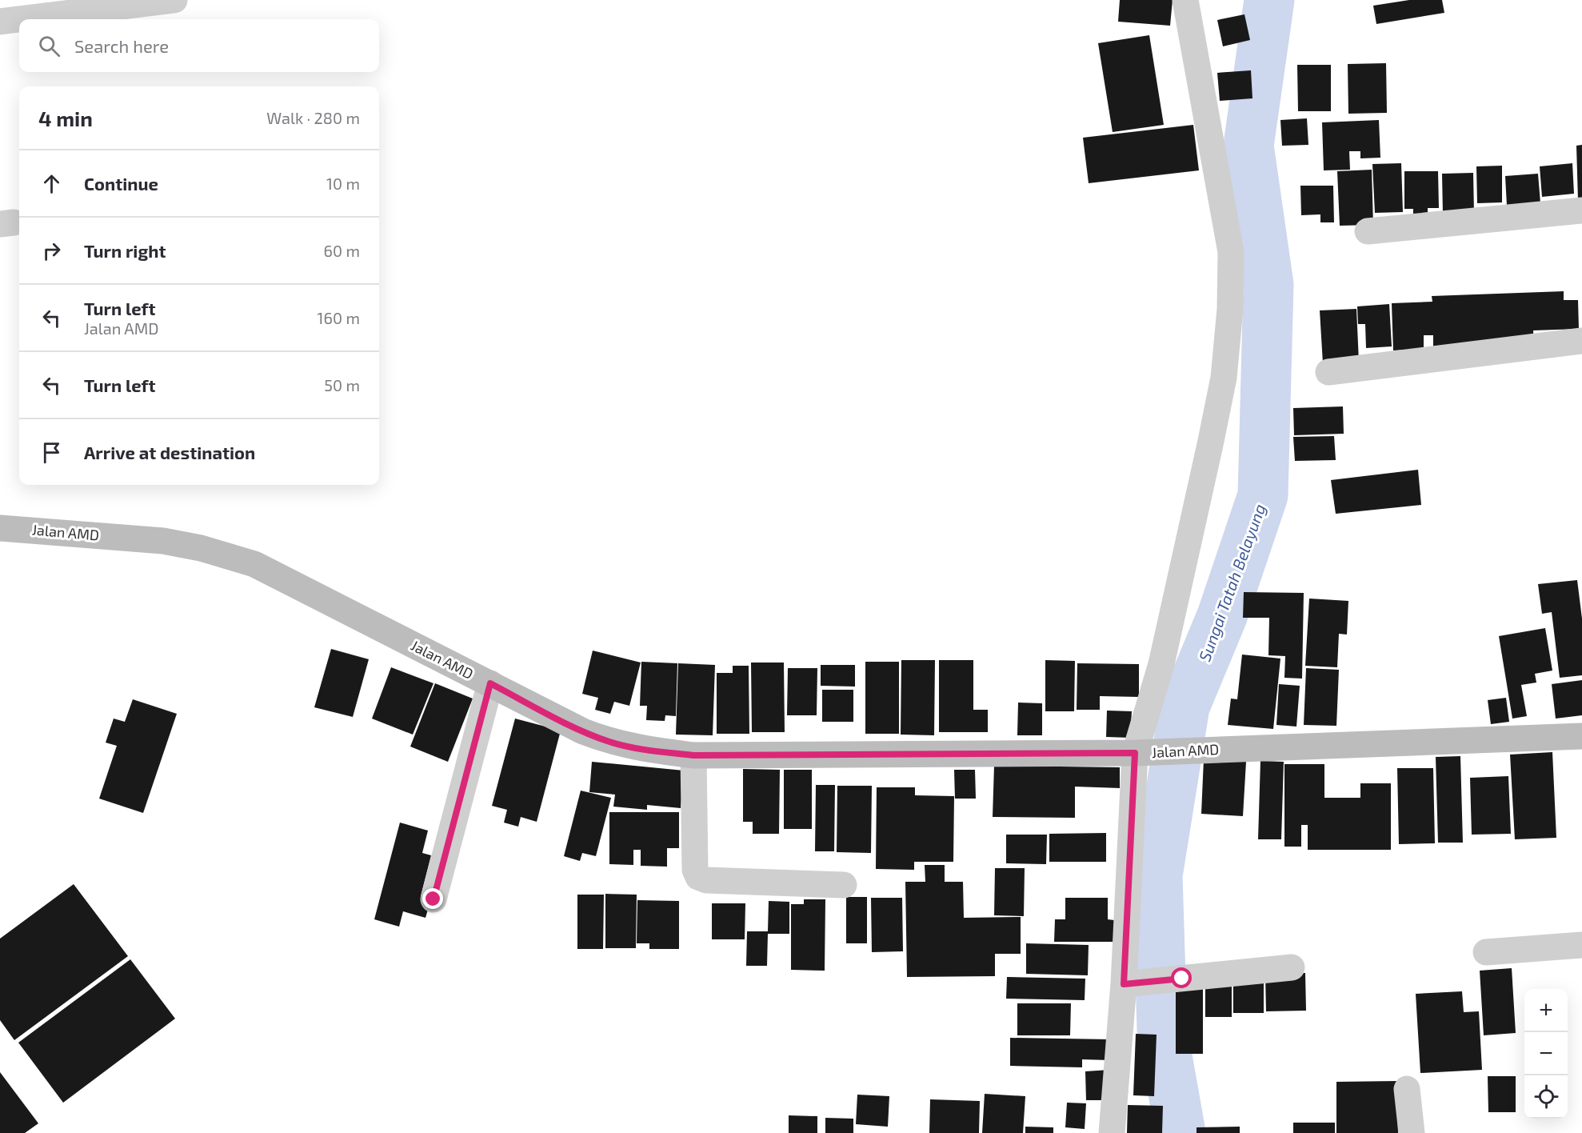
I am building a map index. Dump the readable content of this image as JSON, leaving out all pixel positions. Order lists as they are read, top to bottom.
{
  "streets": {
    "street": ["Jalan AMD"]
  },
  "water": ["Sungai Tatah Belayung"],
  "page": {
    "search": "Search here",
    "heading": ["4 min", "Walk · 280 m"],
    "list": [
      ["Continue", "10 m"],
      ["Turn right", "60 m"],
      ["Turn left", "Jalan AMD", "160 m"],
      ["Turn left", "50 m"],
      "Arrive at destination"
    ],
    "map_buttons": ["+", "−"]
  }
}
